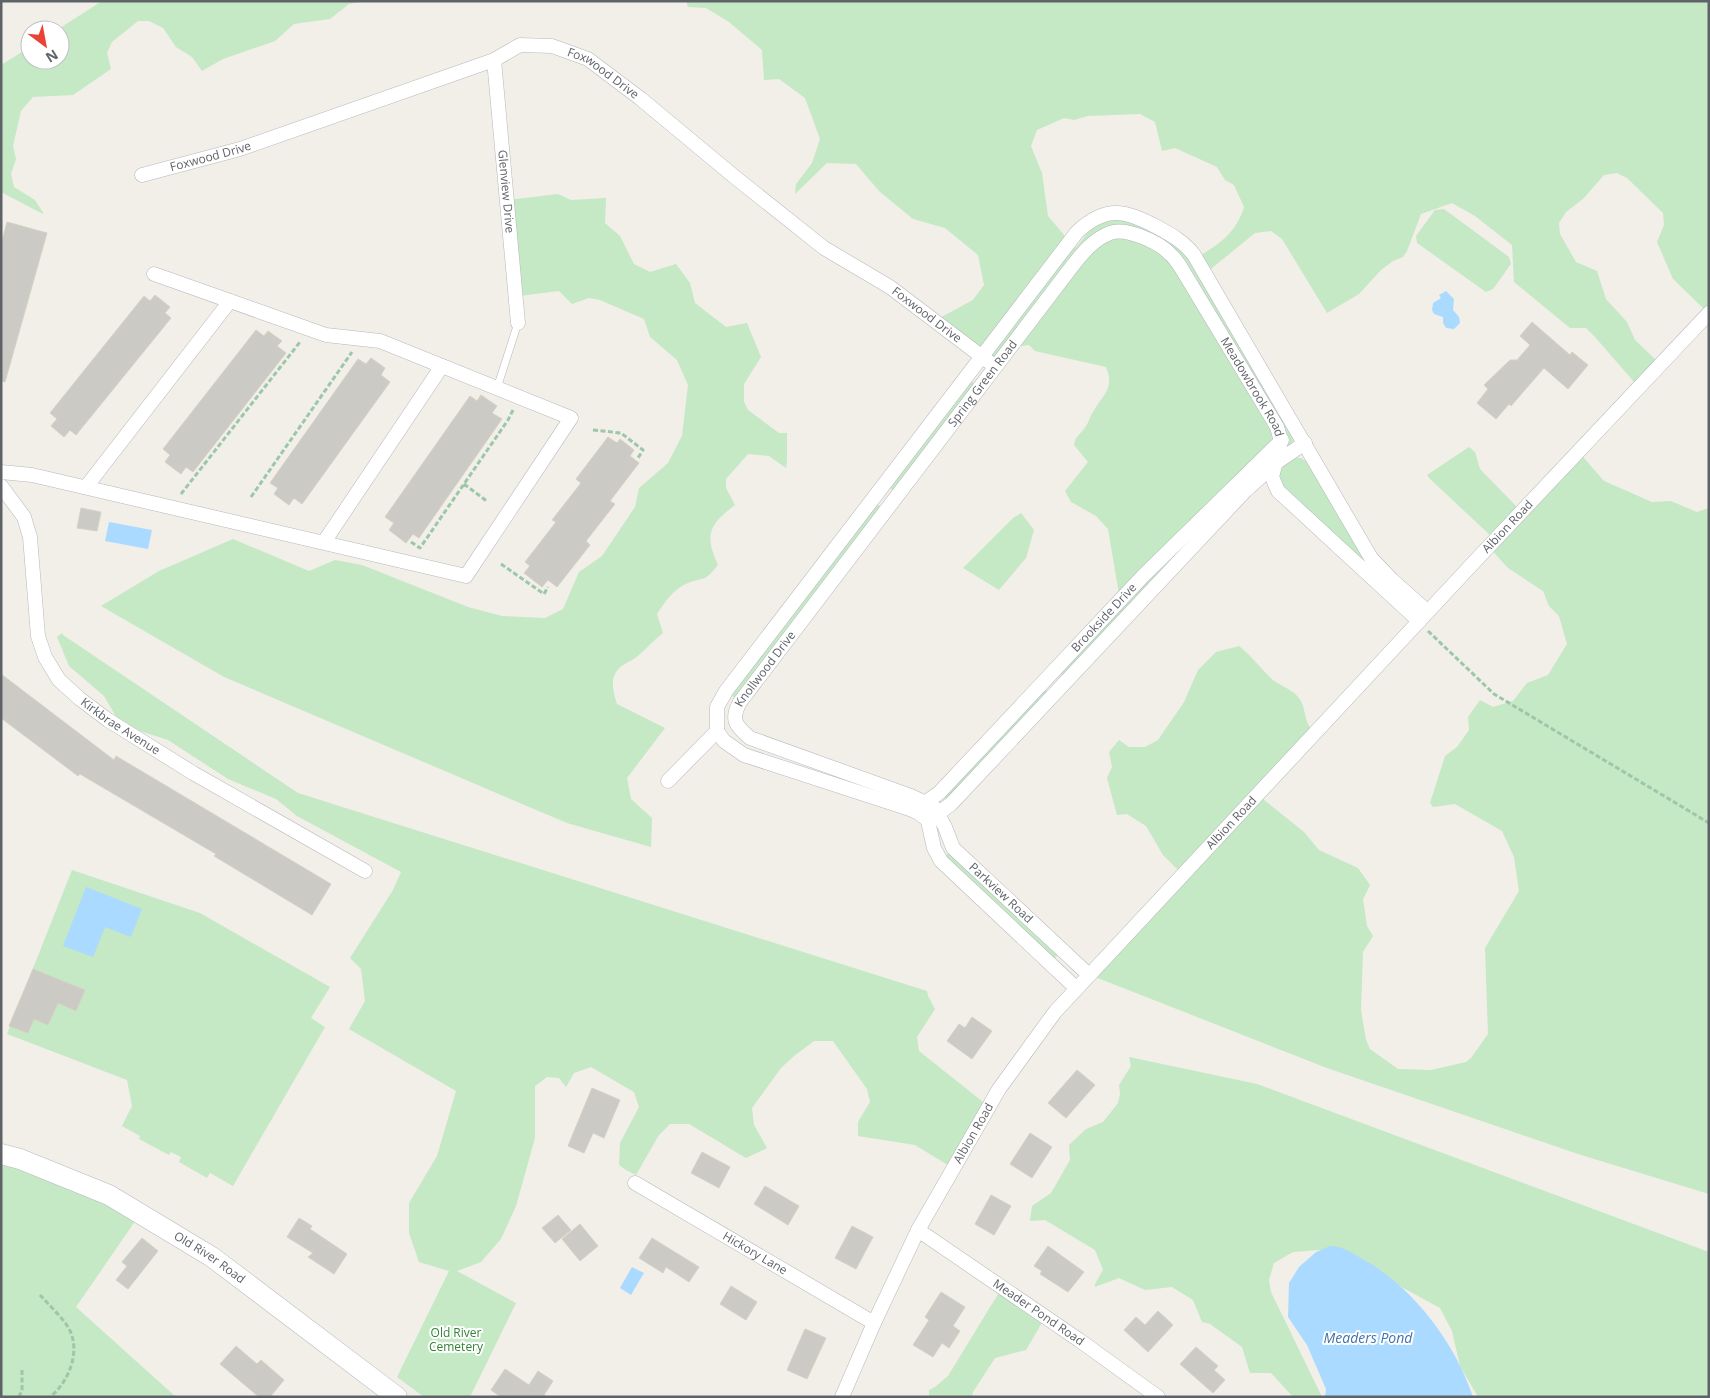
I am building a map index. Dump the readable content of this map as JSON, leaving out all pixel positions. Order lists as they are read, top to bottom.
{
  "streets": {
    "main road": ["Old River Road"],
    "street": [
      "Foxwood Drive",
      "Glenview Drive",
      "Spring Green Road",
      "Meadowbrook Road",
      "Albion Road",
      "Brookside Drive",
      "Knollwood Drive",
      "Kirkbrae Avenue",
      "Parkview Road",
      "Hickory Lane",
      "Meader Pond Road"
    ]
  },
  "crossings": [
    ["Foxwood Drive", "Glenview Drive"],
    ["Foxwood Drive", "Spring Green Road"],
    ["Foxwood Drive", "Meadowbrook Road"],
    ["Spring Green Road", "Meadowbrook Road"],
    ["Spring Green Road", "Knollwood Drive"],
    ["Meadowbrook Road", "Albion Road"],
    ["Meadowbrook Road", "Brookside Drive"],
    ["Albion Road", "Parkview Road"],
    ["Albion Road", "Hickory Lane"],
    ["Albion Road", "Meader Pond Road"],
    ["Brookside Drive", "Knollwood Drive"],
    ["Brookside Drive", "Parkview Road"],
    ["Knollwood Drive", "Parkview Road"]
  ],
  "water": ["Meaders Pond"],
  "parks": ["Old River Cemetery"],
  "north": "bottom right"
}
